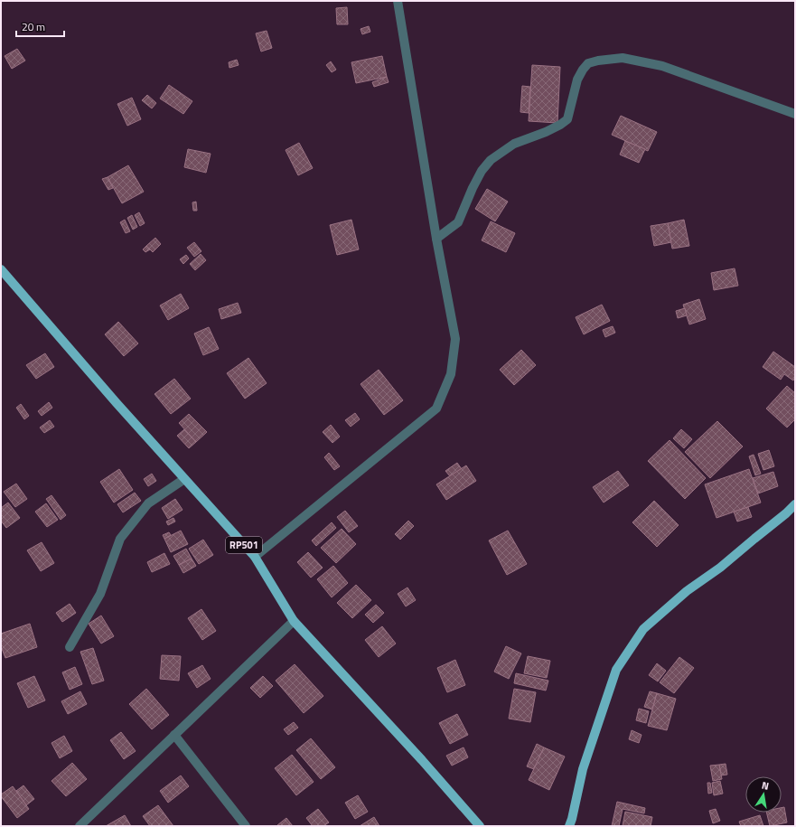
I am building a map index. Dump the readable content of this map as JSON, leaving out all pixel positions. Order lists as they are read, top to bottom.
{
  "streets": {
    "main road": ["RP501"]
  },
  "scale_bar": "20 m",
  "north": "top"
}
